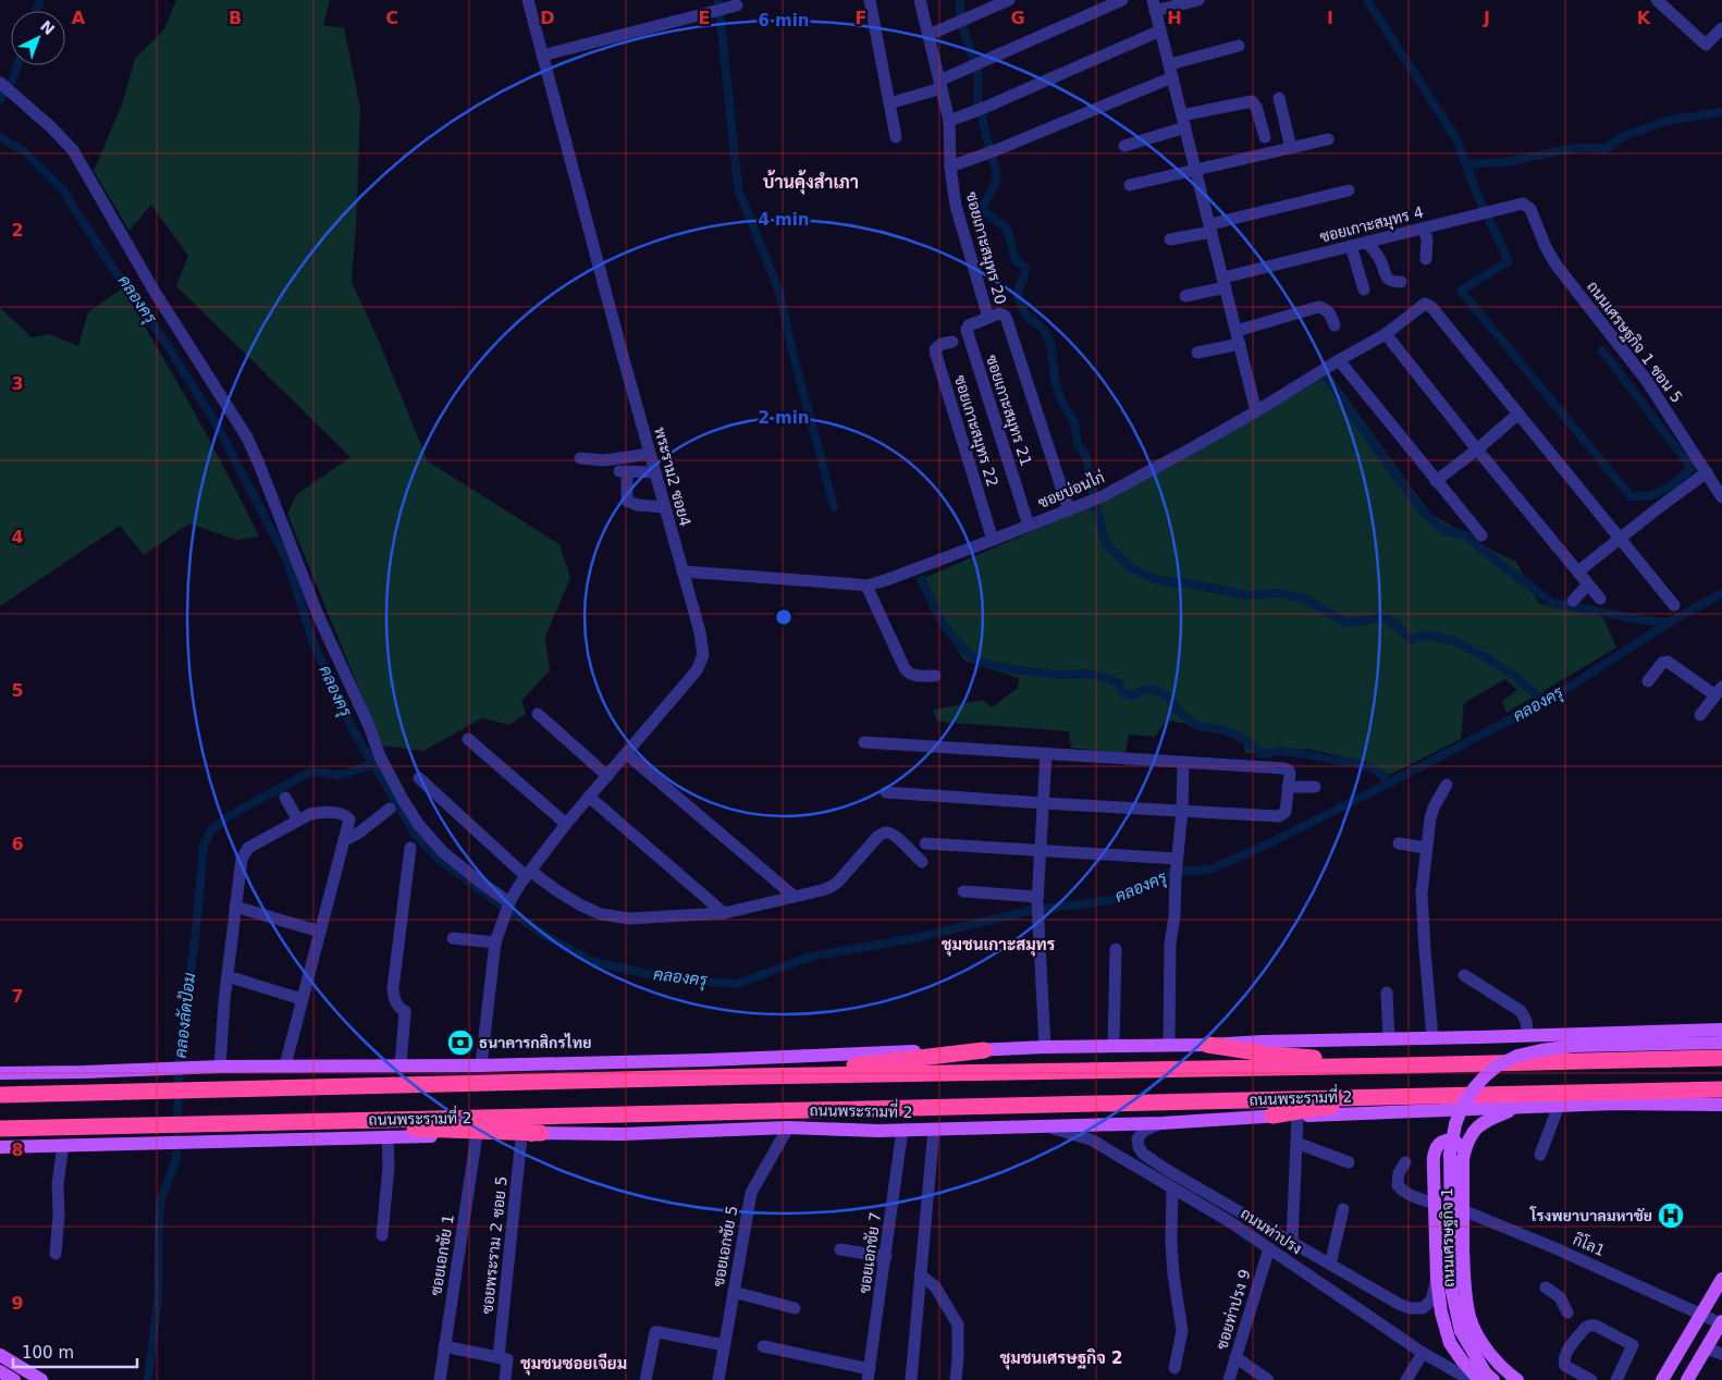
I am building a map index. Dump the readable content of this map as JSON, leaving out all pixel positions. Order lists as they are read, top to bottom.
{
  "streets": {
    "highway": ["ถนนพระรามที่ 2"],
    "main road": ["ถนนท่าปรง", "ถนนเศรษฐกิจ 1"],
    "street": [
      "ซอยเกาะสมุทร 4",
      "ซอยเกาะสมุทร 20",
      "ถนนเศรษฐกิจ 1 ซอน 5",
      "ซอยเกาะสมุทร 21",
      "ซอยเกาะสมุทร 22",
      "พระราม2 ซอย4",
      "ซอยบ่อนไก่",
      "ซอยพระราม 2 ซอย 5",
      "กิโล1",
      "ซอยเอกชัย 5",
      "ซอยเอกชัย 7",
      "ซอยเอกชัย 1",
      "ซอยท่าปรง 9"
    ]
  },
  "crossings": [
    ["ซอยเกาะสมุทร 4", "ถนนเศรษฐกิจ 1 ซอน 5"],
    ["ซอยเกาะสมุทร 20", "ซอยเกาะสมุทร 21"],
    ["ซอยเกาะสมุทร 20", "ซอยบ่อนไก่"],
    ["ซอยเกาะสมุทร 21", "ซอยบ่อนไก่"],
    ["ซอยเกาะสมุทร 22", "ซอยบ่อนไก่"],
    ["พระราม2 ซอย4", "ซอยบ่อนไก่"],
    ["ถนนพระรามที่ 2", "ถนนท่าปรง"],
    ["ถนนพระรามที่ 2", "ถนนเศรษฐกิจ 1"],
    ["ถนนพระรามที่ 2", "ซอยพระราม 2 ซอย 5"],
    ["ถนนพระรามที่ 2", "ซอยเอกชัย 5"],
    ["ถนนพระรามที่ 2", "ซอยเอกชัย 7"],
    ["ถนนพระรามที่ 2", "ซอยเอกชัย 1"],
    ["ถนนท่าปรง", "ถนนเศรษฐกิจ 1"],
    ["ถนนท่าปรง", "ซอยท่าปรง 9"],
    ["ถนนเศรษฐกิจ 1", "กิโล1"]
  ],
  "districts": [
    "บ้านคุ้งสำเภา",
    "ชุมชนเกาะสมุทร",
    "ชุมชนเศรษฐกิจ 2",
    "ชุมชนซอยเจียม"
  ],
  "water": ["คลองครุ", "คลองลัดป้อม"],
  "places": {
    "bank": ["ธนาคารกสิกรไทย"],
    "hospital": ["โรงพยาบาลมหาชัย"]
  },
  "scale_bar": "100 m",
  "north": "top right",
  "grid": {
    "columns": [
      "A",
      "B",
      "C",
      "D",
      "E",
      "F",
      "G",
      "H",
      "I",
      "J",
      "K"
    ],
    "rows": [
      "2",
      "3",
      "4",
      "5",
      "6",
      "7",
      "8",
      "9"
    ]
  },
  "rings": ["6 min", "4 min", "2 min"]
}
